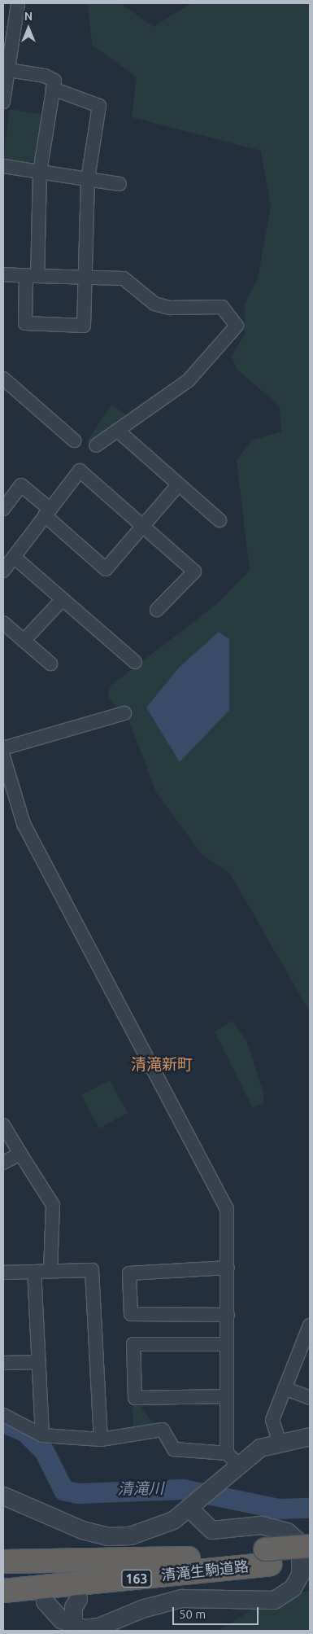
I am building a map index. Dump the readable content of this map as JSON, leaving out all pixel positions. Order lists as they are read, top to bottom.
{
  "streets": {
    "highway": ["清滝生駒道路", "163"]
  },
  "districts": ["清滝新町"],
  "water": ["清滝川"],
  "scale_bar": "50 m",
  "north": "top"
}
